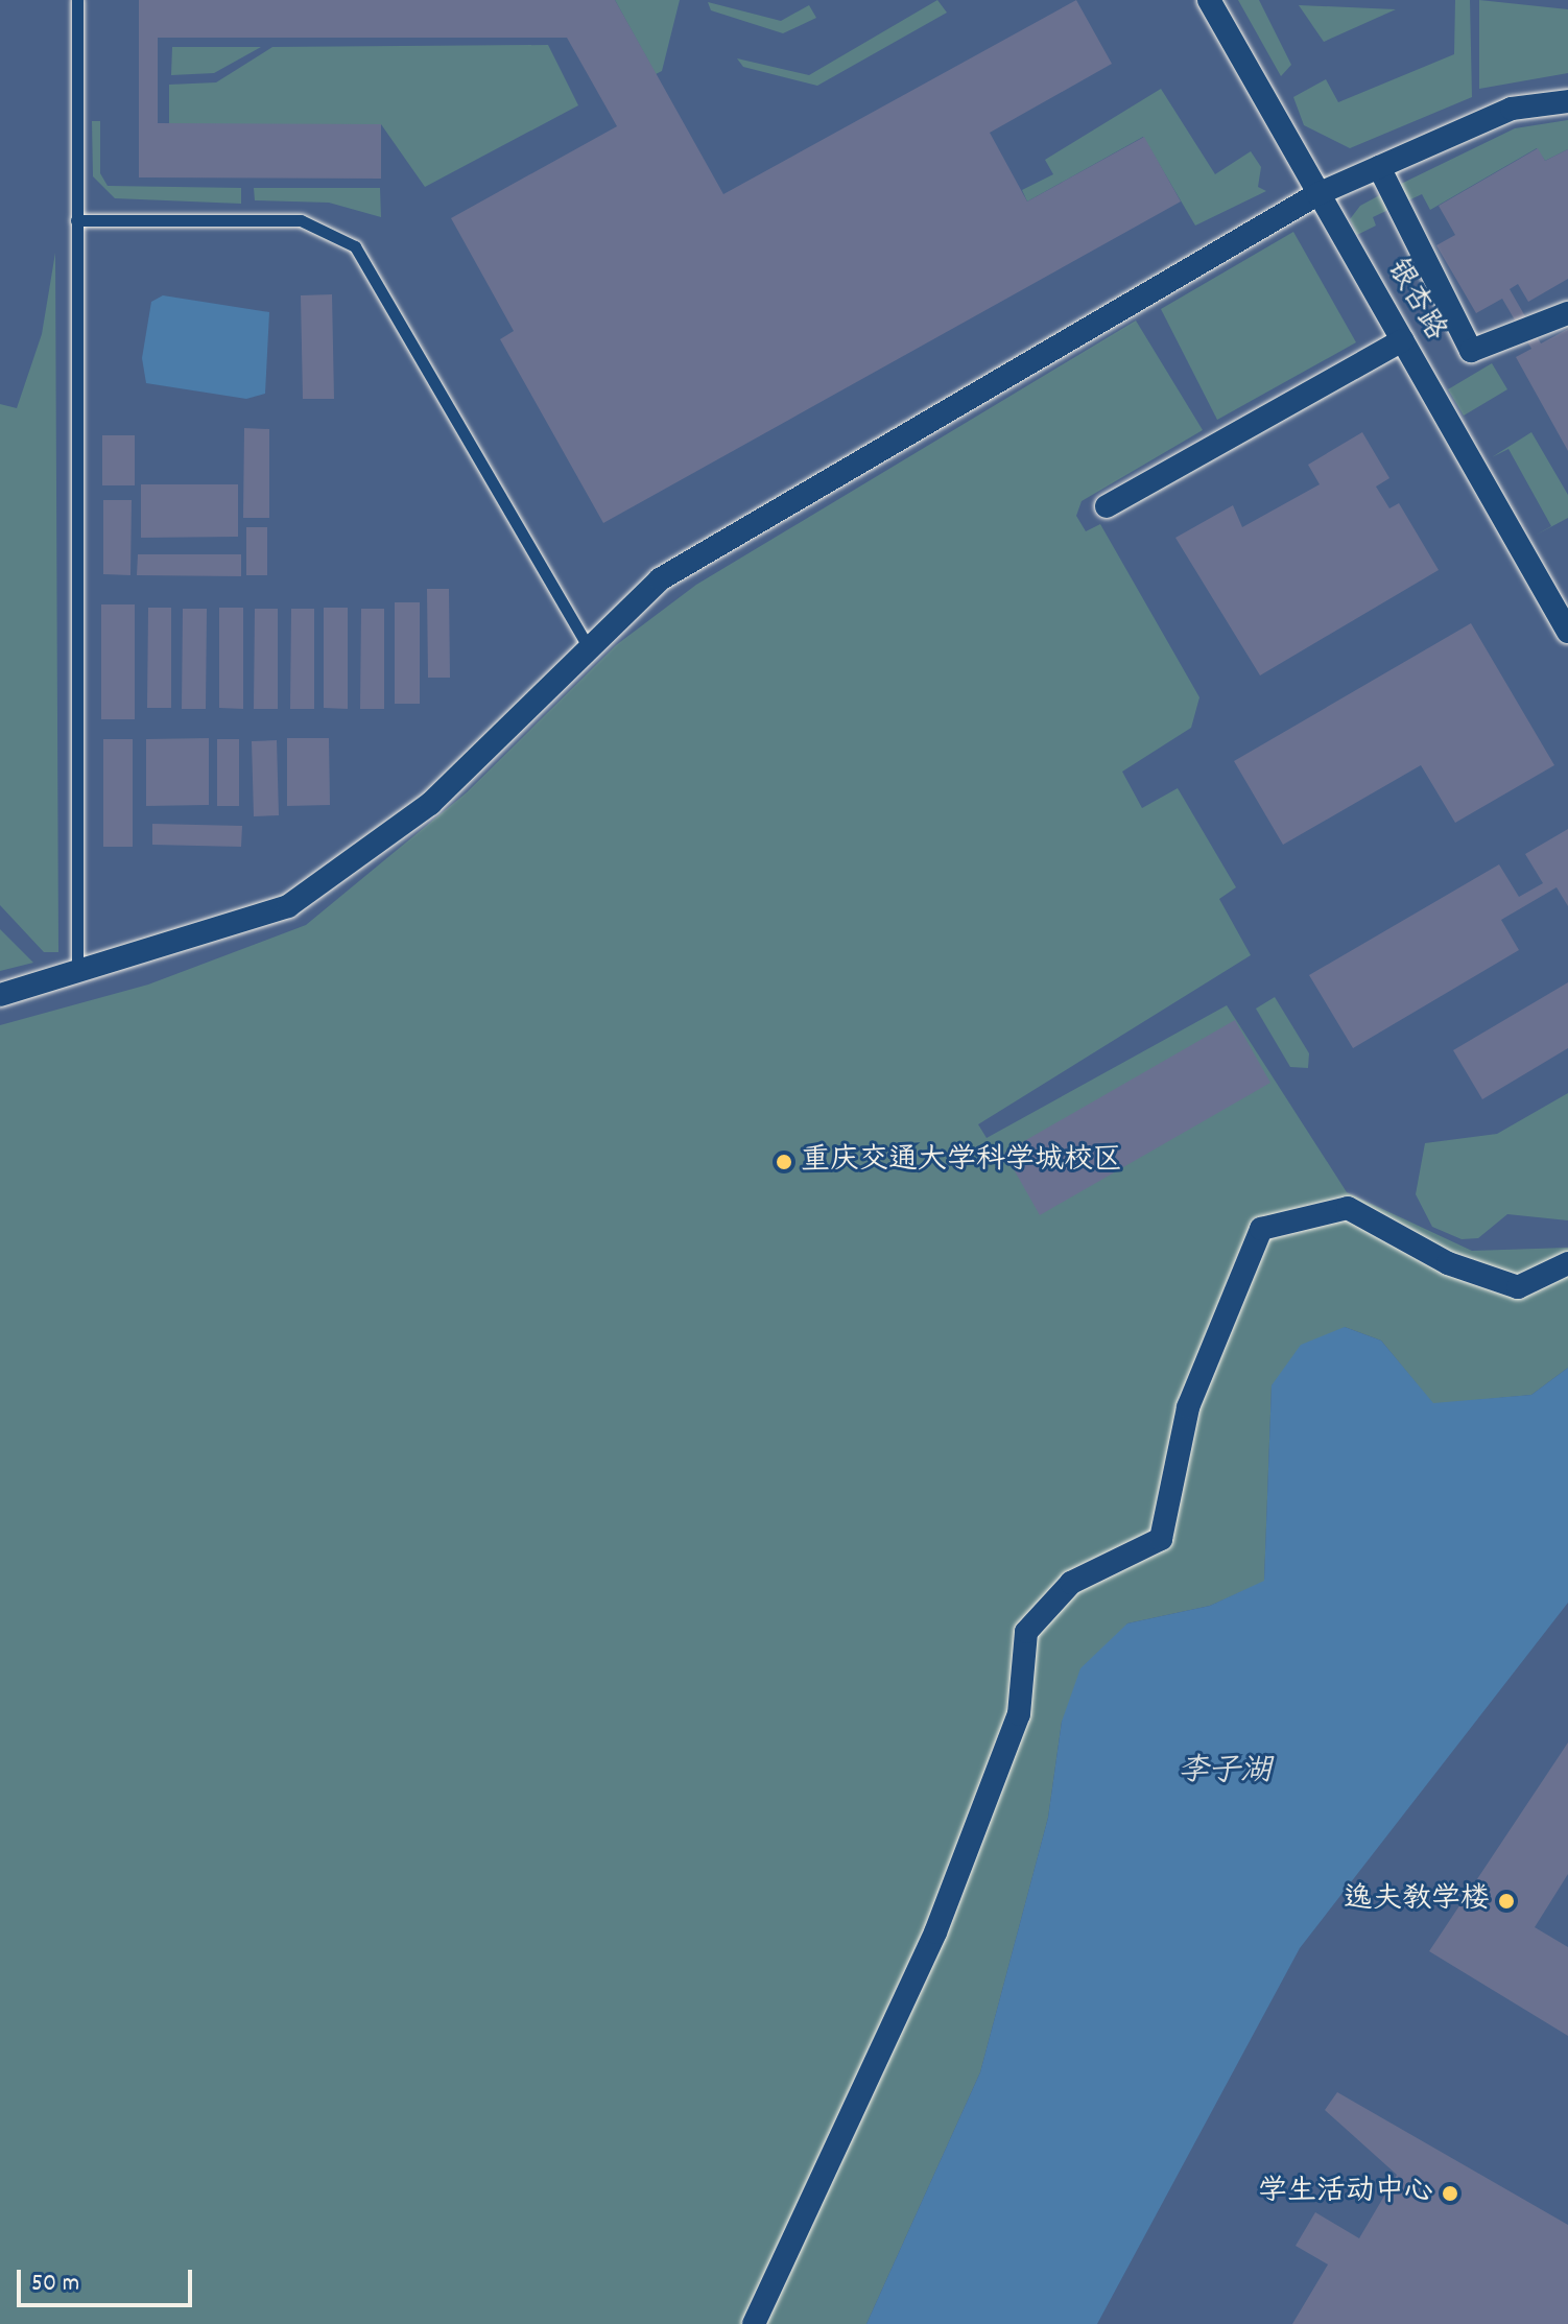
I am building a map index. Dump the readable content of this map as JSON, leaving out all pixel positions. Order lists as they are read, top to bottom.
{
  "streets": {
    "street": ["银杏路"]
  },
  "water": ["李子湖"],
  "places": ["重庆交通大学科学城校区", "逸夫教学楼", "学生活动中心"],
  "scale_bar": "50 m"
}
